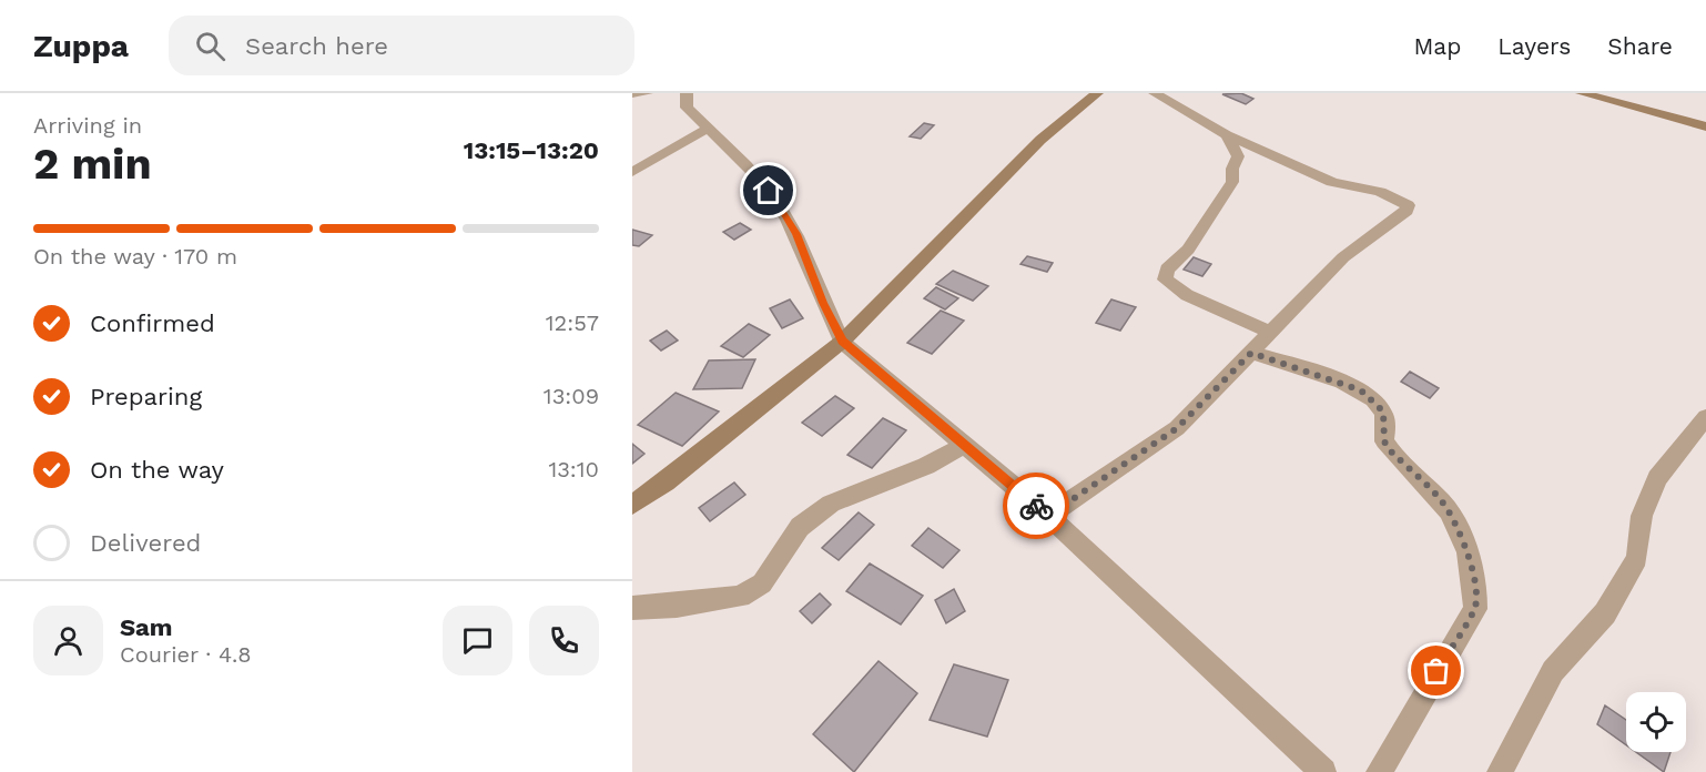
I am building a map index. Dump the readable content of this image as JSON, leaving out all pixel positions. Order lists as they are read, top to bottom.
{
  "page": {
    "header": "Zuppa",
    "search": "Search here",
    "nav": ["Map", "Layers", "Share"],
    "heading": ["2 min", "Arriving in", "13:15–13:20"],
    "panel": ["Sam", "Courier · 4.8"],
    "bar": "On the way · 170 m",
    "list": [
      ["Confirmed", "12:57"],
      ["Preparing", "13:09"],
      ["On the way", "13:10"],
      "Delivered"
    ]
  }
}
